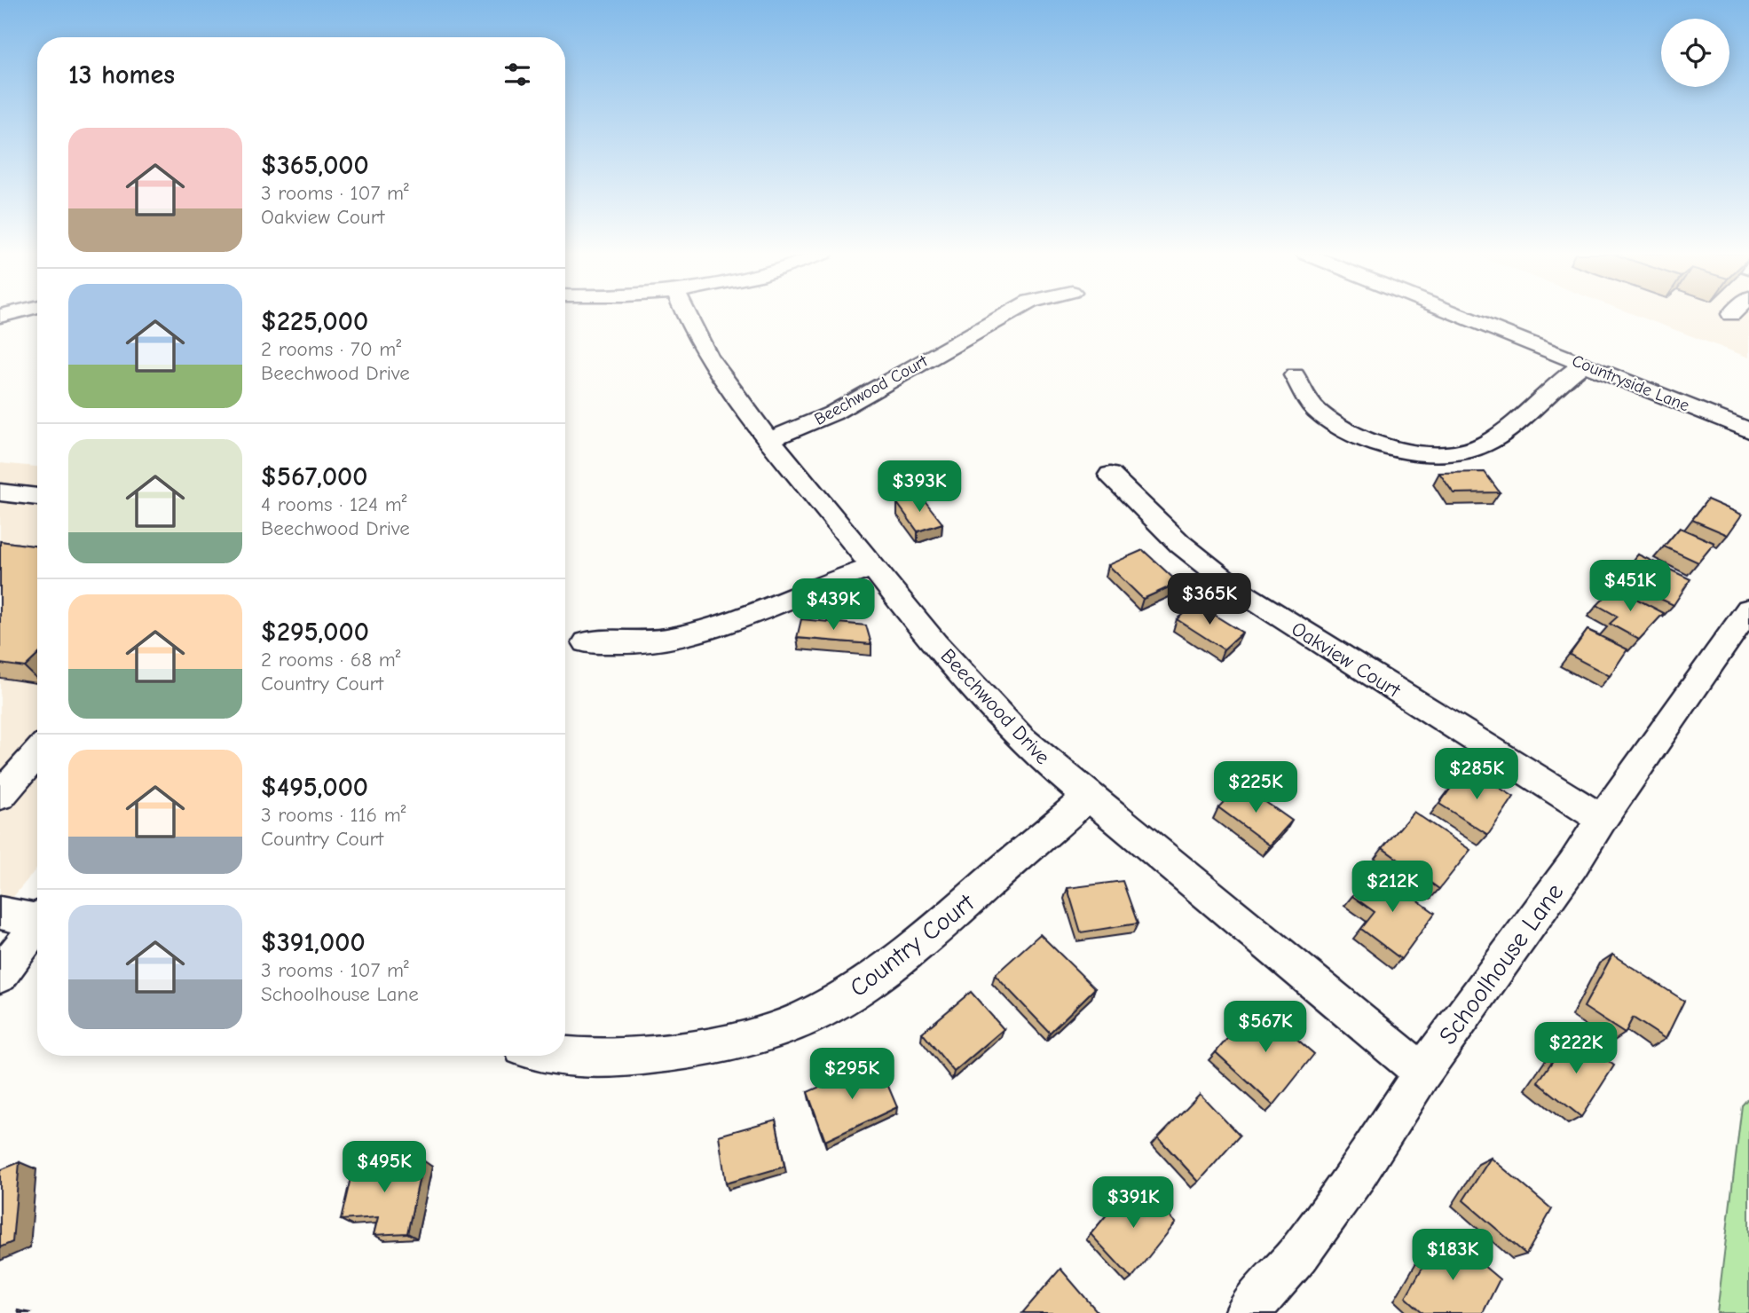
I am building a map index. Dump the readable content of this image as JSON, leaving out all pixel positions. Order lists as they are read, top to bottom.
{
  "streets": {
    "street": [
      "Countryside Lane",
      "Beechwood Court",
      "Oakview Court",
      "Beechwood Drive",
      "Country Court",
      "Schoolhouse Lane"
    ]
  },
  "crossings": [
    ["Beechwood Court", "Beechwood Drive"],
    ["Oakview Court", "Schoolhouse Lane"],
    ["Beechwood Drive", "Country Court"],
    ["Beechwood Drive", "Schoolhouse Lane"]
  ],
  "page": {
    "heading": "13 homes",
    "list": [
      {
        "name": "$365,000",
        "note": "3 rooms · 107 m² · Oakview Court"
      },
      {
        "name": "$225,000",
        "note": "2 rooms · 70 m² · Beechwood Drive"
      },
      {
        "name": "$567,000",
        "note": "4 rooms · 124 m² · Beechwood Drive"
      },
      {
        "name": "$295,000",
        "note": "2 rooms · 68 m² · Country Court"
      },
      {
        "name": "$495,000",
        "note": "3 rooms · 116 m² · Country Court"
      },
      {
        "name": "$391,000",
        "note": "3 rooms · 107 m² · Schoolhouse Lane"
      }
    ],
    "price": [
      "$393K",
      "$451K",
      "$365K",
      "$439K",
      "$285K",
      "$225K",
      "$212K",
      "$567K",
      "$222K",
      "$295K",
      "$495K",
      "$391K",
      "$183K"
    ]
  }
}
